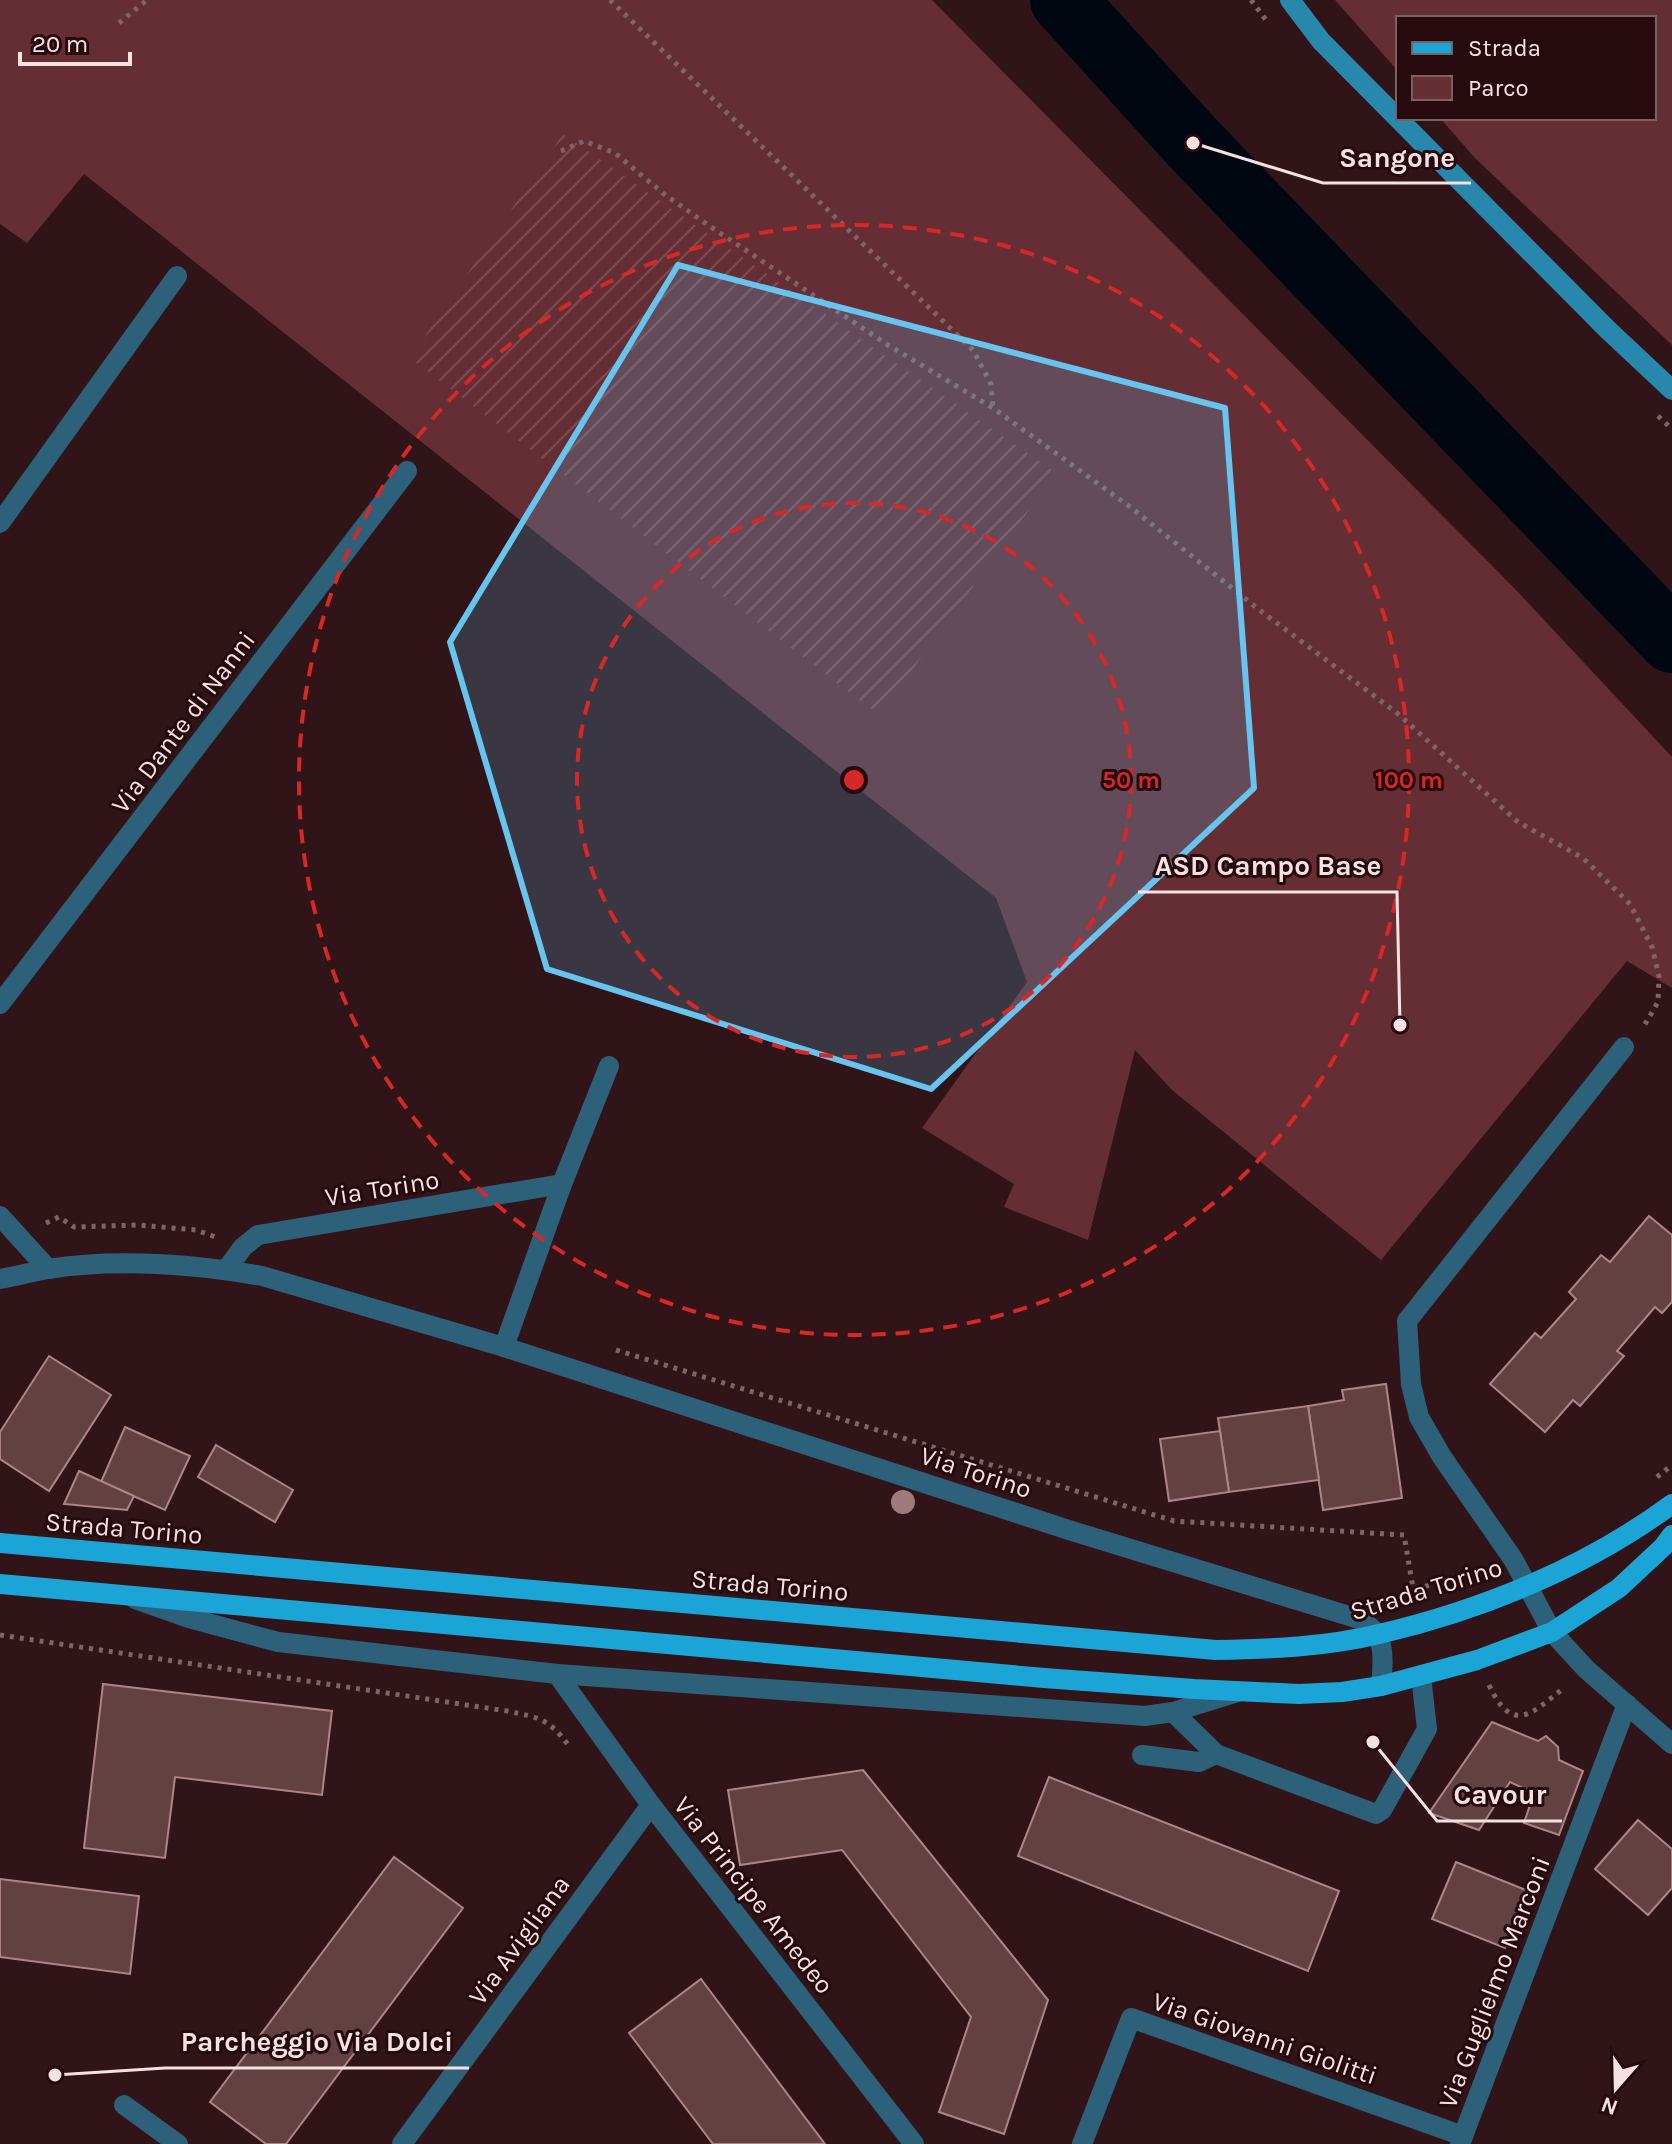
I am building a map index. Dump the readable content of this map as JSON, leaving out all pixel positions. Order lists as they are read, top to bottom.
{
  "streets": {
    "main road": ["Strada Torino"],
    "street": [
      "Via Dante di Nanni",
      "Via Torino",
      "Via Principe Amedeo",
      "Via Avigliana",
      "Via Guglielmo Marconi",
      "Via Giovanni Giolitti"
    ]
  },
  "crossings": [
    ["Via Torino", "Strada Torino"],
    ["Via Principe Amedeo", "Via Avigliana"],
    ["Via Guglielmo Marconi", "Via Giovanni Giolitti"]
  ],
  "places": [
    "Sangone",
    "ASD Campo Base",
    "Cavour",
    "Parcheggio Via Dolci"
  ],
  "legend": ["Strada", "Parco"],
  "scale_bar": "20 m",
  "north": "bottom",
  "rings": ["50 m", "100 m"]
}
